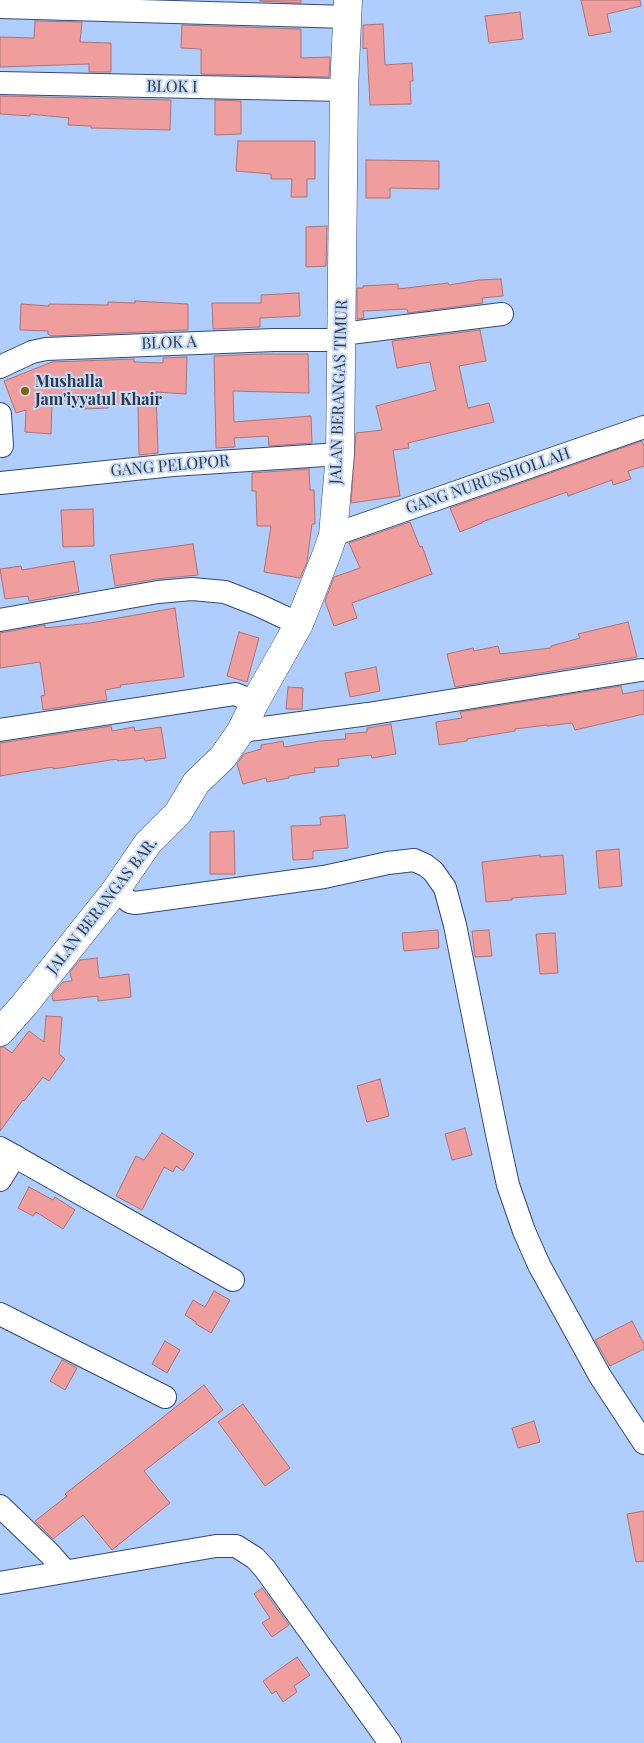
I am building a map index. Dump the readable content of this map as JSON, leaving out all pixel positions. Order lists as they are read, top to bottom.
{
  "streets": {
    "main road": ["JALAN BERANGAS TIMUR", "JALAN BERANGAS BAR."],
    "street": [
      "BLOK I",
      "BLOK A",
      "GANG PELOPOR",
      "GANG NURUSSHOLLAH"
    ]
  },
  "crossings": [
    ["BLOK I", "JALAN BERANGAS TIMUR"],
    ["BLOK A", "JALAN BERANGAS TIMUR"],
    ["JALAN BERANGAS TIMUR", "GANG PELOPOR"],
    ["JALAN BERANGAS TIMUR", "GANG NURUSSHOLLAH"],
    ["JALAN BERANGAS TIMUR", "JALAN BERANGAS BAR."]
  ],
  "places": ["Mushalla Jam'iyyatul Khair"]
}
